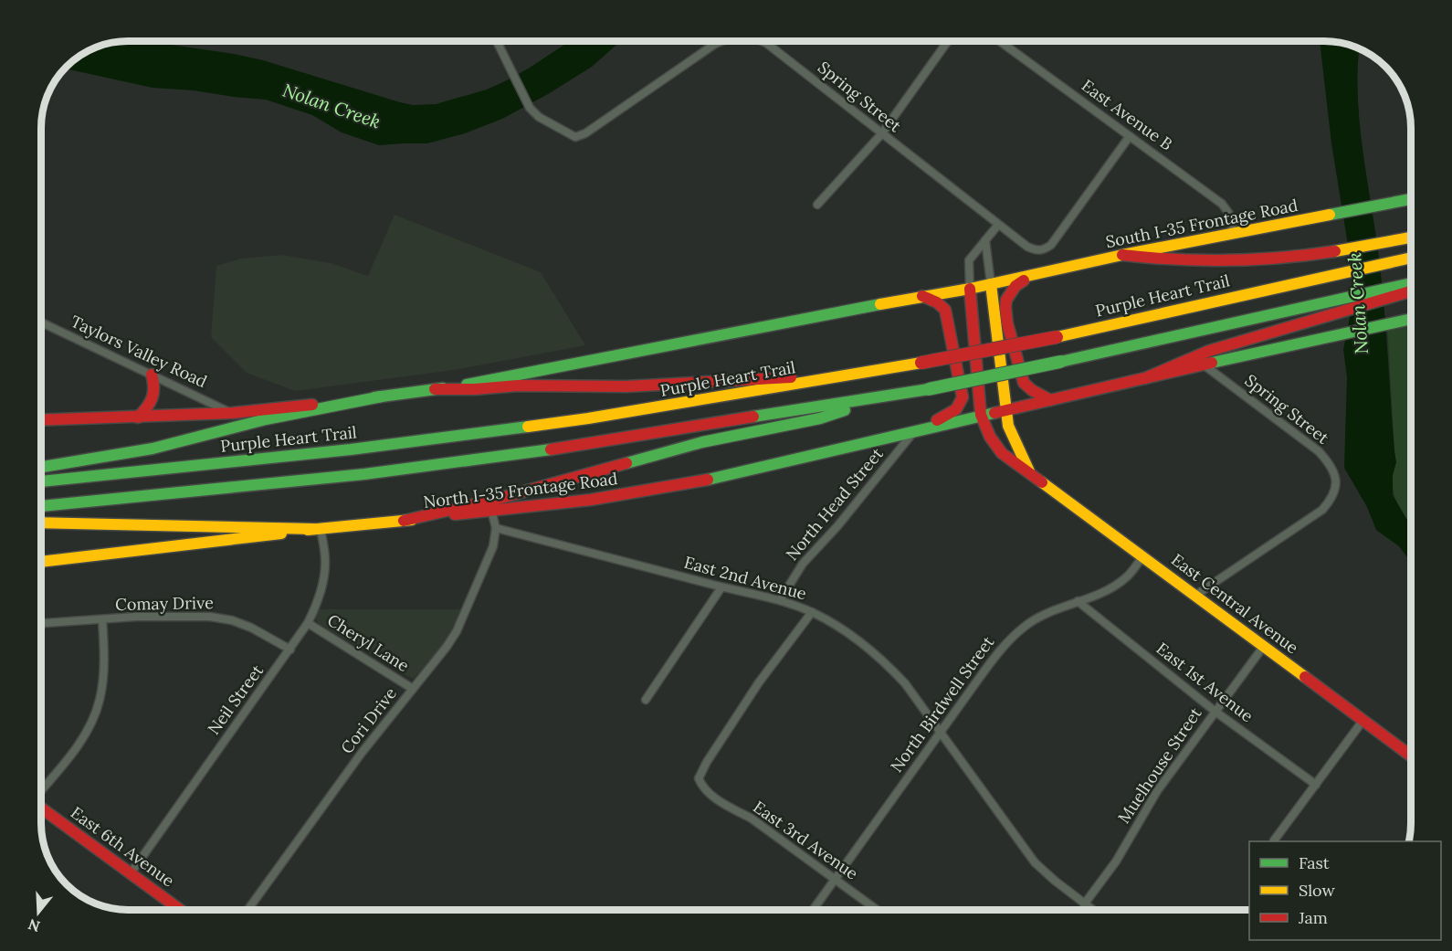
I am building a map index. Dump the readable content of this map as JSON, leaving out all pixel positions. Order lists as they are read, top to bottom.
{
  "streets": {
    "main road": [
      "South I-35 Frontage Road",
      "Purple Heart Trail",
      "North I-35 Frontage Road",
      "East Central Avenue",
      "East 6th Avenue"
    ],
    "street": [
      "Spring Street",
      "East Avenue B",
      "Taylors Valley Road",
      "North Head Street",
      "East 2nd Avenue",
      "Comay Drive",
      "Cheryl Lane",
      "East 1st Avenue",
      "Neil Street",
      "North Birdwell Street",
      "Cori Drive",
      "Muelhouse Street",
      "East 3rd Avenue"
    ]
  },
  "crossings": [
    ["Spring Street", "East Avenue B"],
    ["Spring Street", "East Central Avenue"],
    ["East Avenue B", "South I-35 Frontage Road"],
    ["South I-35 Frontage Road", "East Central Avenue"],
    ["North I-35 Frontage Road", "North Head Street"],
    ["North I-35 Frontage Road", "East Central Avenue"],
    ["North I-35 Frontage Road", "Neil Street"],
    ["North Head Street", "East 2nd Avenue"],
    ["East 2nd Avenue", "North Birdwell Street"],
    ["East 2nd Avenue", "Cori Drive"],
    ["East 2nd Avenue", "Muelhouse Street"],
    ["East 2nd Avenue", "East 3rd Avenue"],
    ["Comay Drive", "Neil Street"],
    ["East Central Avenue", "North Birdwell Street"],
    ["East Central Avenue", "Muelhouse Street"],
    ["Cheryl Lane", "Neil Street"],
    ["Cheryl Lane", "Cori Drive"],
    ["East 1st Avenue", "North Birdwell Street"],
    ["East 1st Avenue", "Muelhouse Street"],
    ["Neil Street", "East 6th Avenue"],
    ["North Birdwell Street", "East 3rd Avenue"]
  ],
  "water": ["Nolan Creek"],
  "legend": ["Fast", "Slow", "Jam"],
  "north": "bottom"
}
